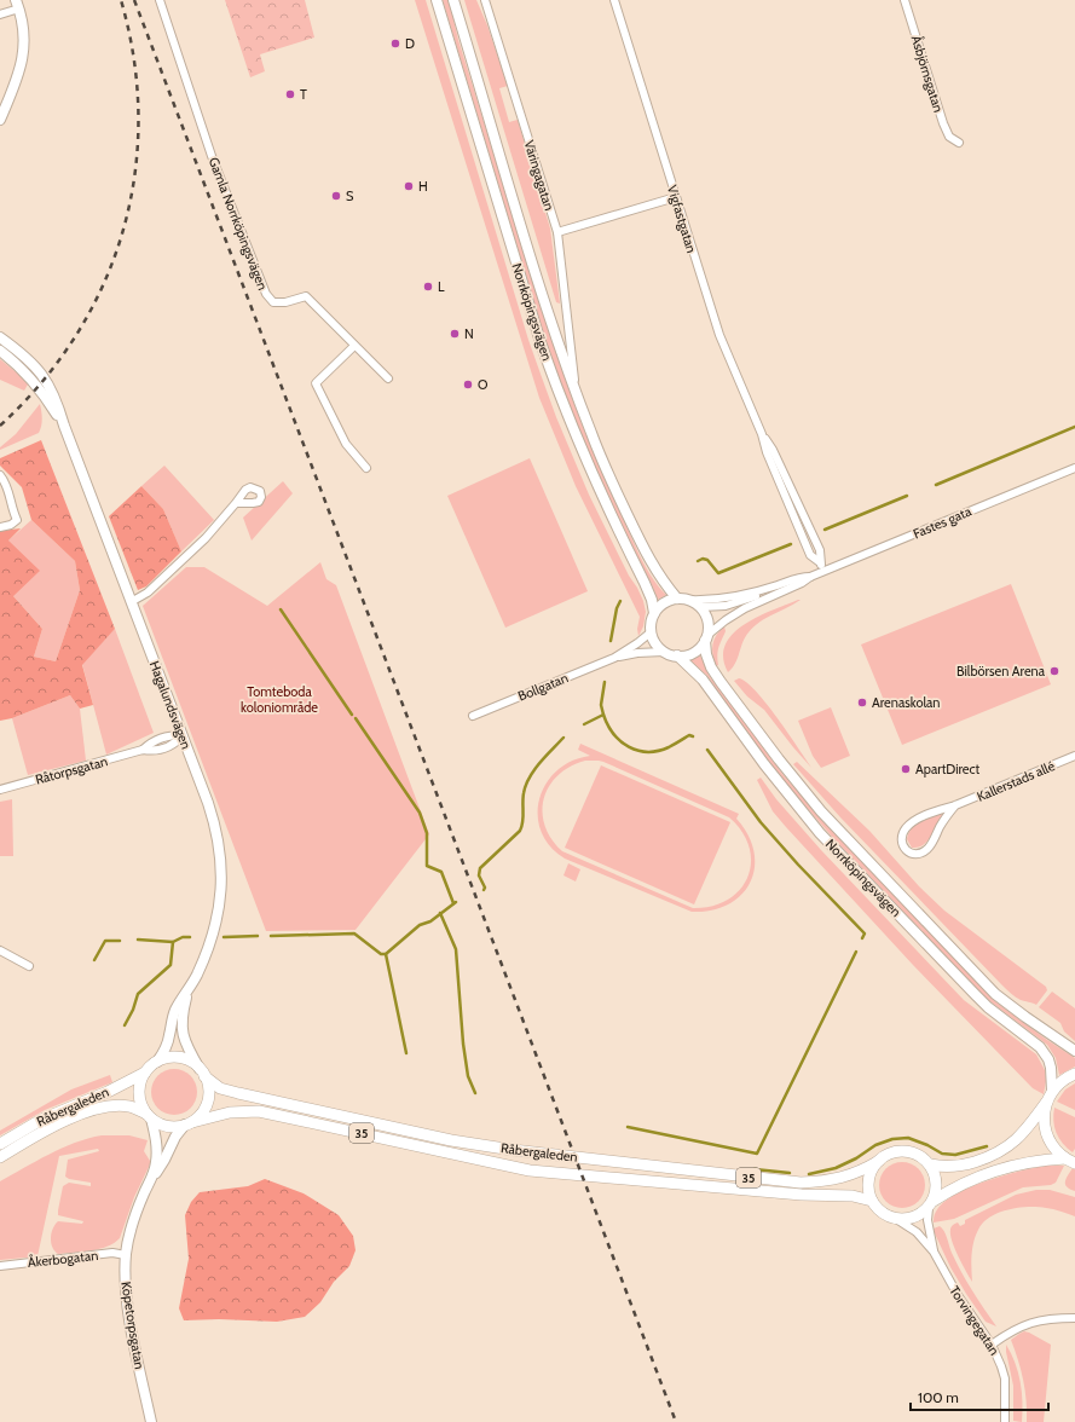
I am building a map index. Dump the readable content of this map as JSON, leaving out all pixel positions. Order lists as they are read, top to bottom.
{
  "streets": {
    "main road": [
      "Norrköpingsvägen",
      "Hagalundsvägen",
      "Råbergaleden",
      "35",
      "Köpetorpsgatan"
    ],
    "street": [
      "Åsbjörnsgatan",
      "Väringagatan",
      "Vigfastgatan",
      "Gamla Norrköpingsvägen",
      "Fastes gata",
      "Bollgatan",
      "Råtorpsgatan",
      "Kallerstads allé",
      "Åkerbogatan",
      "Torvingegatan"
    ]
  },
  "crossings": [
    ["Väringagatan", "Norrköpingsvägen"],
    ["Vigfastgatan", "Fastes gata"],
    ["Norrköpingsvägen", "Fastes gata"],
    ["Norrköpingsvägen", "Bollgatan"],
    ["Fastes gata", "Bollgatan"],
    ["Hagalundsvägen", "Råtorpsgatan"],
    ["Hagalundsvägen", "Råbergaleden"],
    ["Hagalundsvägen", "35"],
    ["Hagalundsvägen", "Köpetorpsgatan"],
    ["Råbergaleden", "35"],
    ["Råbergaleden", "Torvingegatan"],
    ["Råbergaleden", "Köpetorpsgatan"],
    ["35", "Torvingegatan"],
    ["35", "Köpetorpsgatan"],
    ["Åkerbogatan", "Köpetorpsgatan"]
  ],
  "parks": ["Tomteboda koloniområde"],
  "places": [
    "D",
    "T",
    "H",
    "S",
    "L",
    "N",
    "O",
    "Bilbörsen Arena",
    "Arenaskolan",
    "ApartDirect"
  ],
  "scale_bar": "100 m"
}
